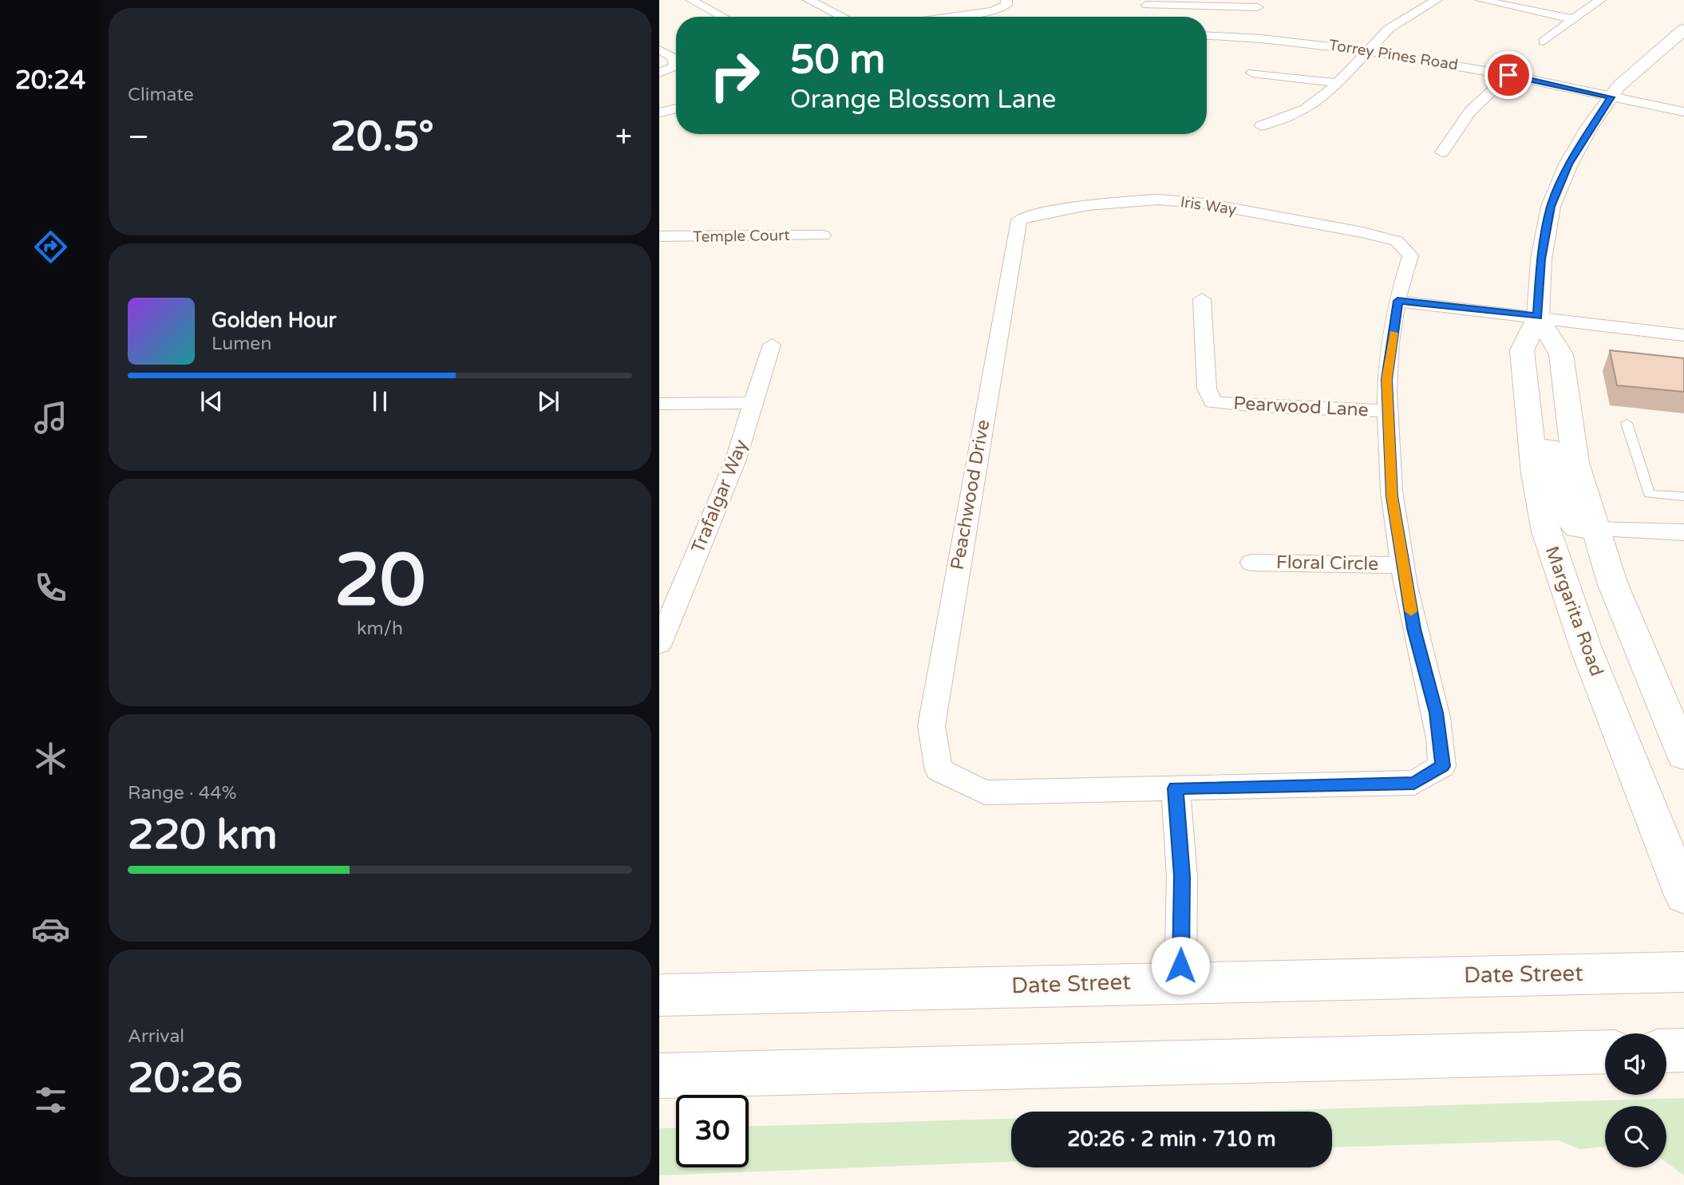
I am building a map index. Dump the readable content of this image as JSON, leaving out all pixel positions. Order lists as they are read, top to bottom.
{
  "streets": {
    "main road": ["Margarita Road", "Date Street"],
    "street": [
      "Torrey Pines Road",
      "Iris Way",
      "Temple Court",
      "Pearwood Lane",
      "Peachwood Drive",
      "Trafalgar Way",
      "Floral Circle"
    ]
  },
  "crossings": [
    ["Torrey Pines Road", "Margarita Road"],
    ["Iris Way", "Peachwood Drive"]
  ],
  "page": {
    "tabs": "20:24",
    "tile": [
      "Climate",
      ["20", "km/h"],
      ["Range · 44%", "220 km"],
      ["Arrival", "20:26"]
    ],
    "turn": ["50 m", "Orange Blossom Lane"],
    "heat": ["−", "20.5°", "+"],
    "song": ["Golden Hour", "Lumen"],
    "limit": "30",
    "trip": "20:26 · 2 min · 710 m"
  }
}
